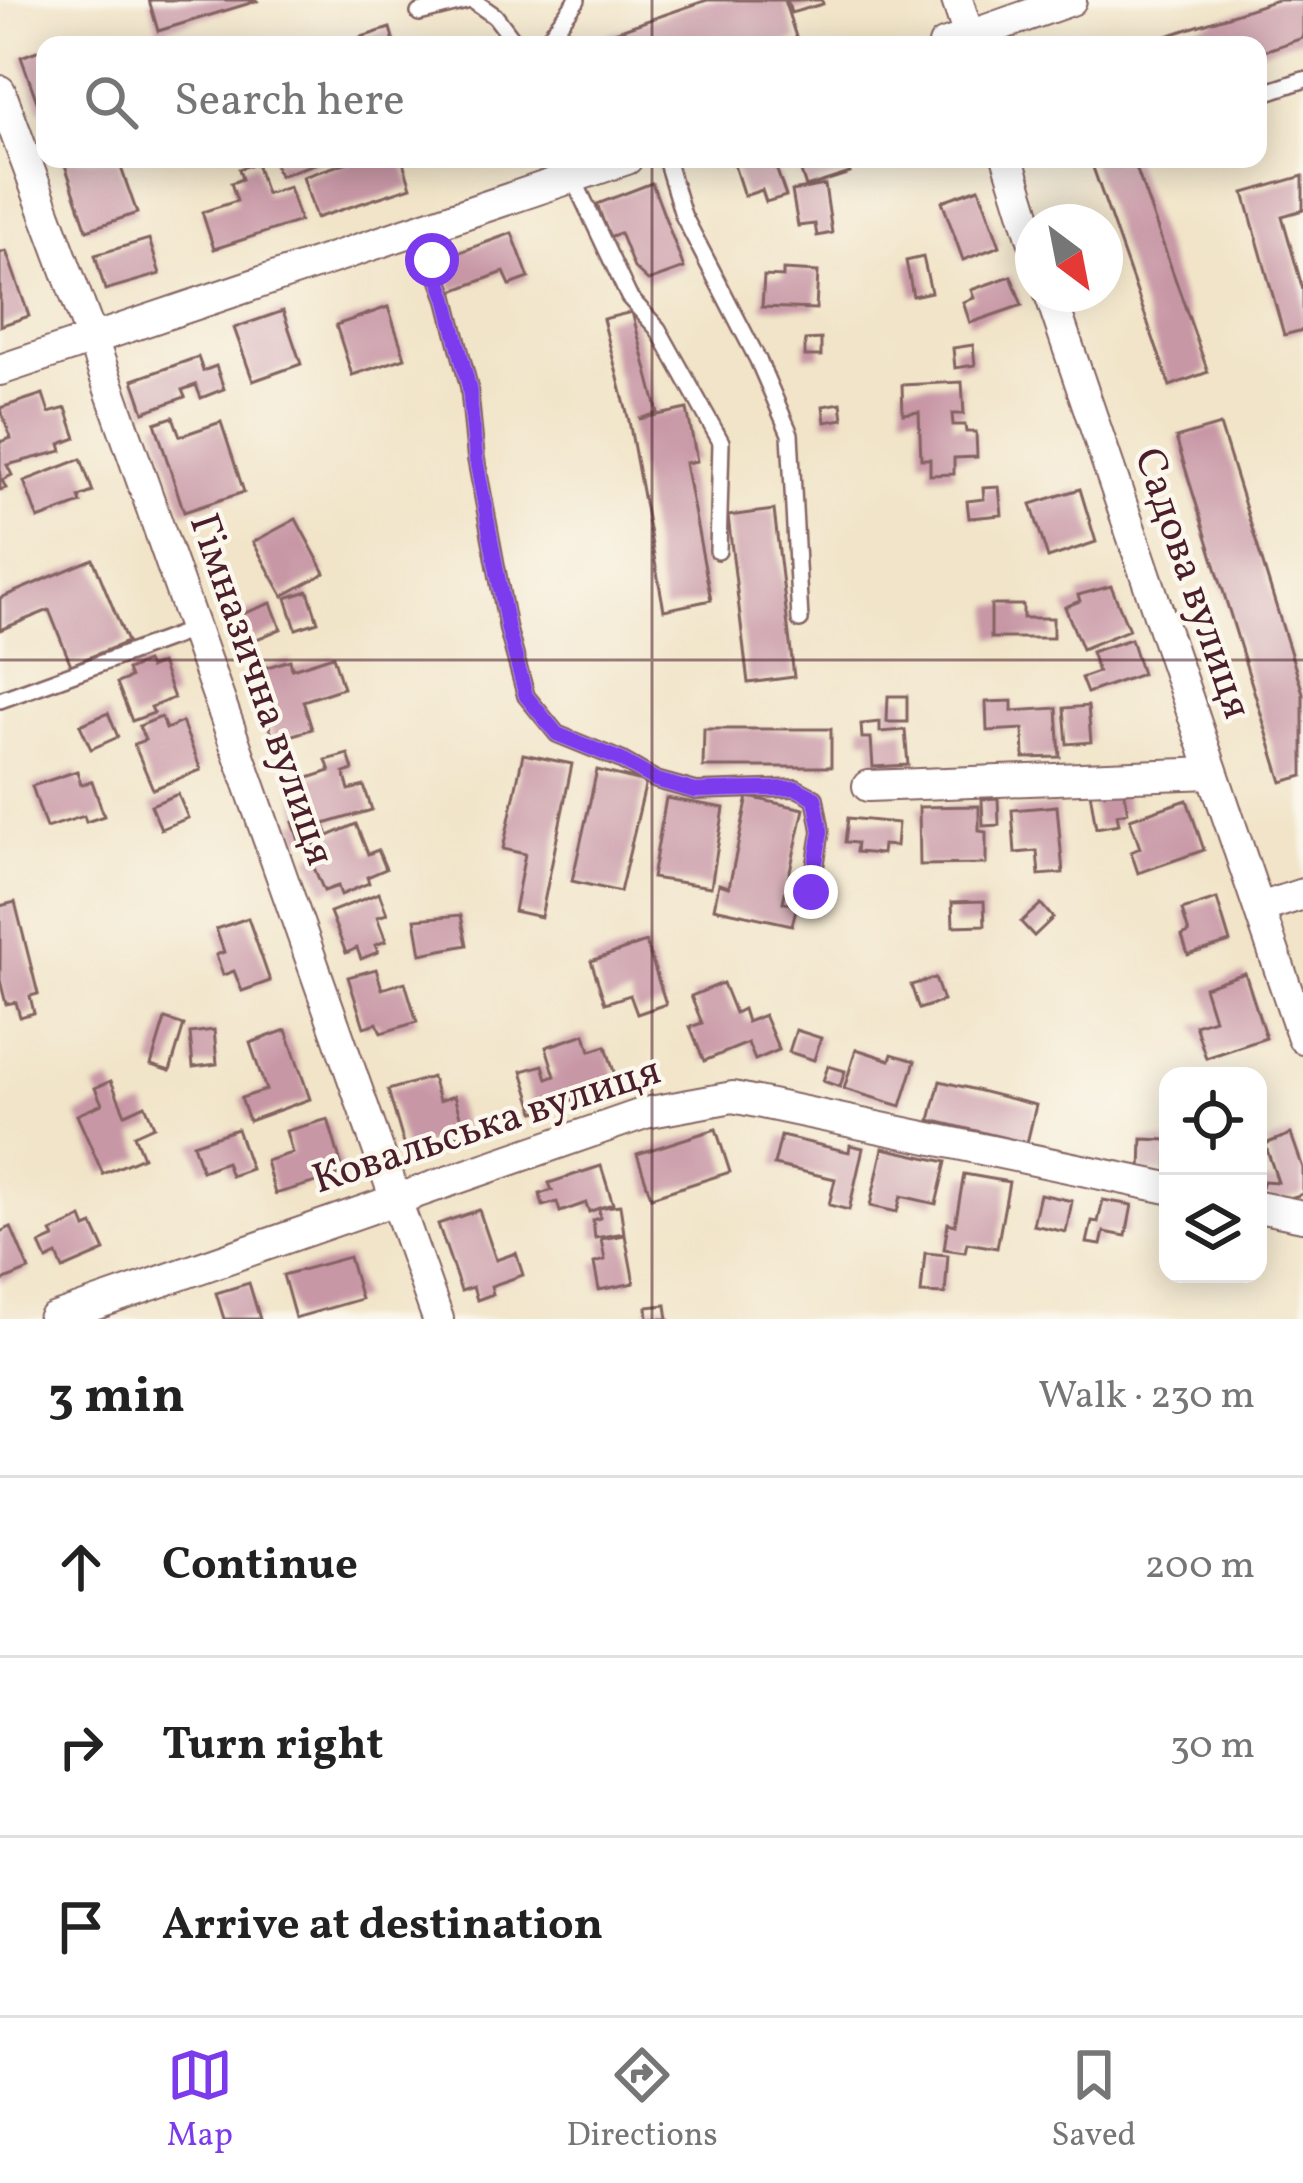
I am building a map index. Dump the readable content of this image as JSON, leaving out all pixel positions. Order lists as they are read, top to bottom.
{
  "streets": {
    "street": ["Садова вулиця", "Гімназична вулиця", "Ковальська вулиця"]
  },
  "crossings": [
    ["Гімназична вулиця", "Ковальська вулиця"]
  ],
  "north": "bottom right",
  "page": {
    "search": "Search here",
    "heading": ["3 min", "Walk · 230 m"],
    "list": [
      ["Continue", "200 m"],
      ["Turn right", "30 m"],
      "Arrive at destination"
    ],
    "nav": ["Map", "Directions", "Saved"]
  }
}
